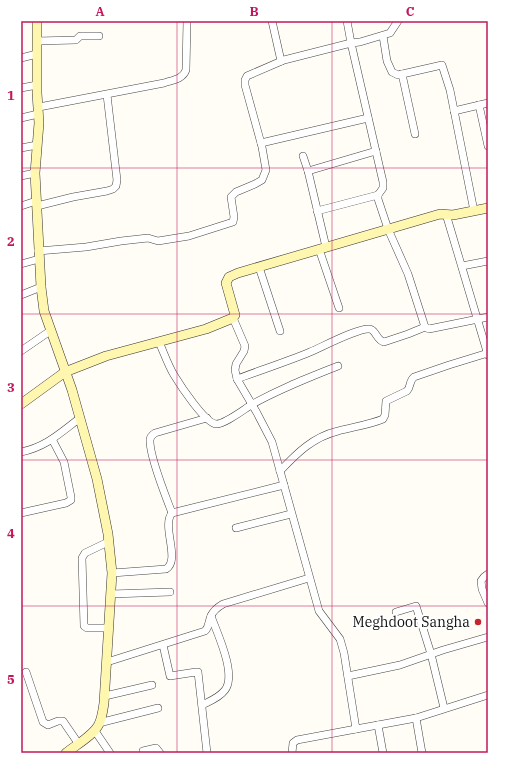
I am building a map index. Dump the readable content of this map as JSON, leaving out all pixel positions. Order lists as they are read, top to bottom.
{
  "places": ["Meghdoot Sangha"],
  "grid": {
    "columns": ["A", "B", "C"],
    "rows": [
      "1",
      "2",
      "3",
      "4",
      "5"
    ]
  }
}
